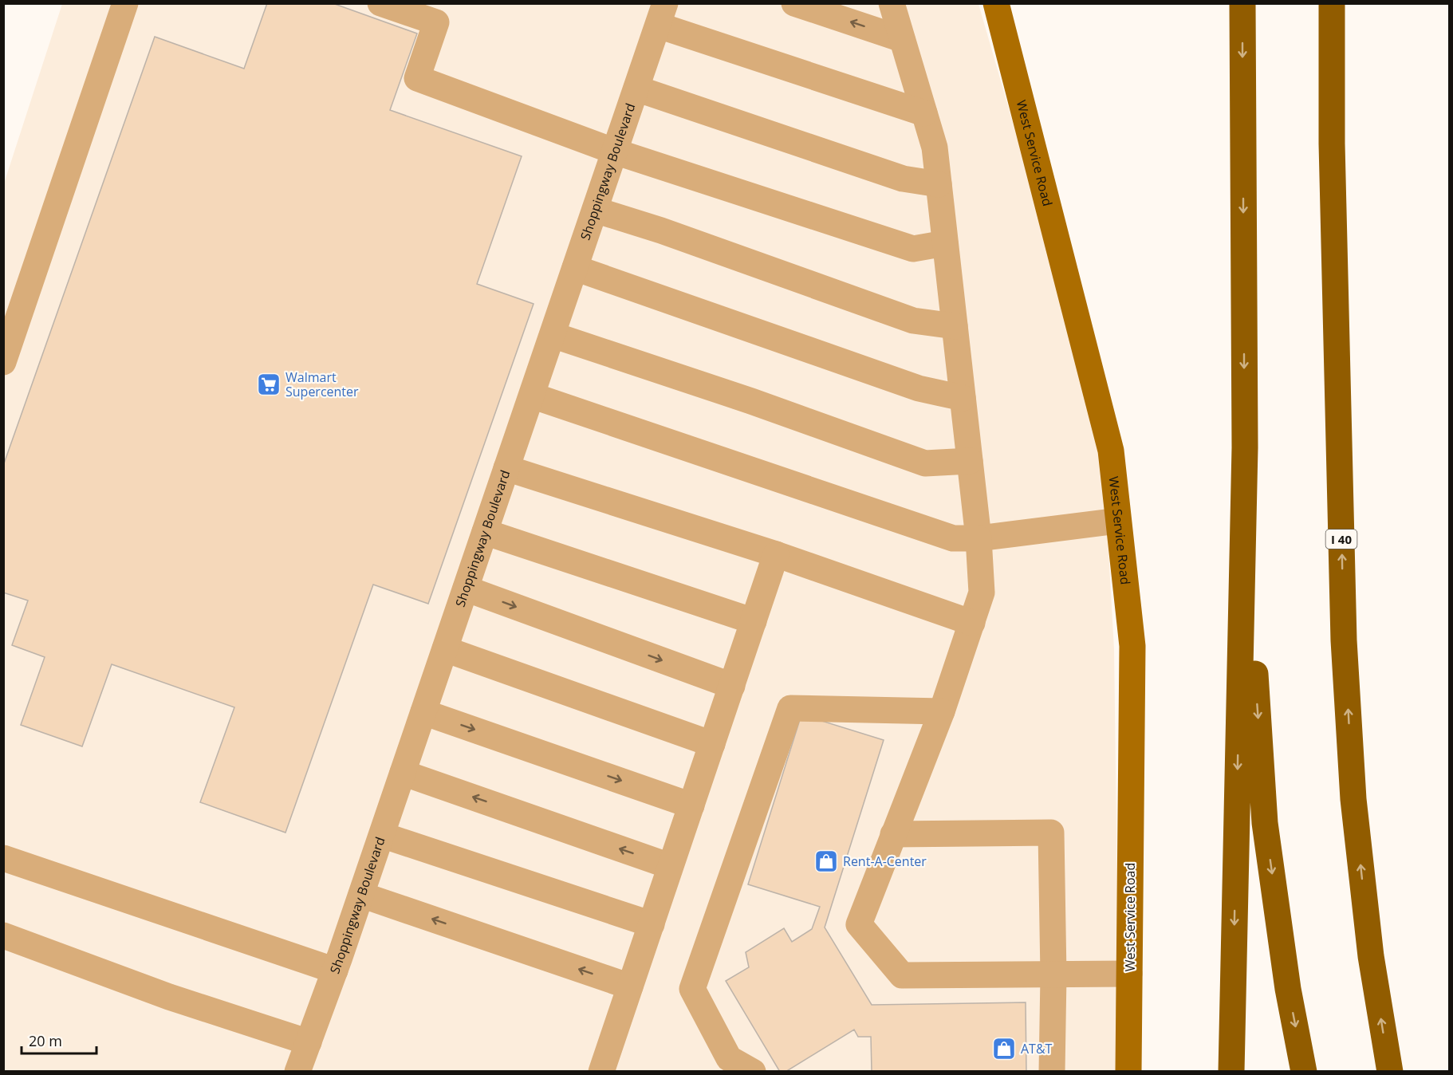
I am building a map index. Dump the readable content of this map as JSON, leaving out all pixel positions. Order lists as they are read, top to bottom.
{
  "streets": {
    "highway": ["I 40"],
    "main road": ["West Service Road"],
    "street": ["Shoppingway Boulevard"]
  },
  "places": {
    "supermarket": ["Walmart Supercenter"],
    "shop": ["Rent-A-Center", "AT&T"]
  },
  "scale_bar": "20 m"
}
